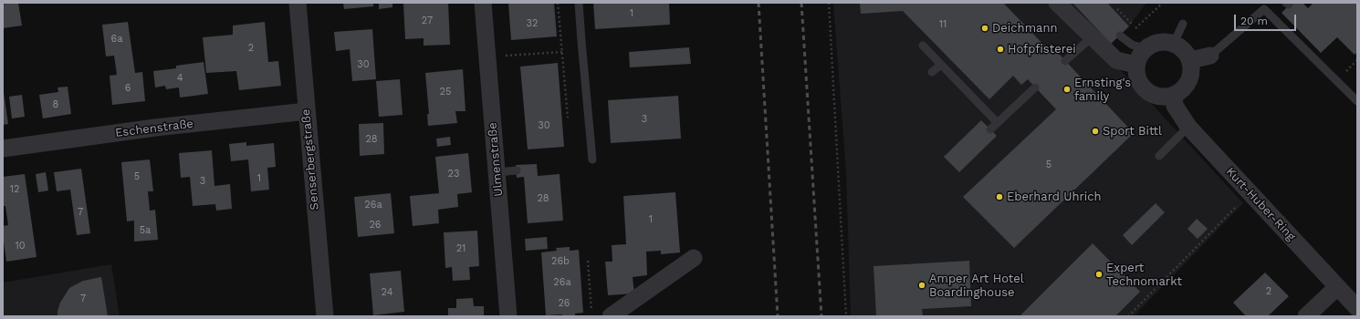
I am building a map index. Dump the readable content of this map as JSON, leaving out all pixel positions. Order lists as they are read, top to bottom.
{
  "streets": {
    "street": [
      "Eschenstraße",
      "Senserbergstraße",
      "Ulmenstraße",
      "Kurt-Huber-Ring"
    ]
  },
  "crossings": [
    ["Eschenstraße", "Senserbergstraße"]
  ],
  "places": [
    "Deichmann",
    "Hofpfisterei",
    "Ernsting's family",
    "Sport Bittl",
    "Eberhard Uhrich",
    "Expert Technomarkt",
    "Amper Art Hotel Boardinghouse"
  ],
  "house_numbers": [
    "1",
    "27",
    "32",
    "11",
    "6a",
    "2",
    "30",
    "4",
    "6",
    "25",
    "8",
    "3",
    "30",
    "28",
    "5",
    "23",
    "5",
    "1",
    "3",
    "12",
    "28",
    "26a",
    "7",
    "1",
    "26",
    "5a",
    "10",
    "21",
    "26b",
    "26a",
    "2",
    "24",
    "7",
    "26"
  ],
  "scale_bar": "20 m"
}
